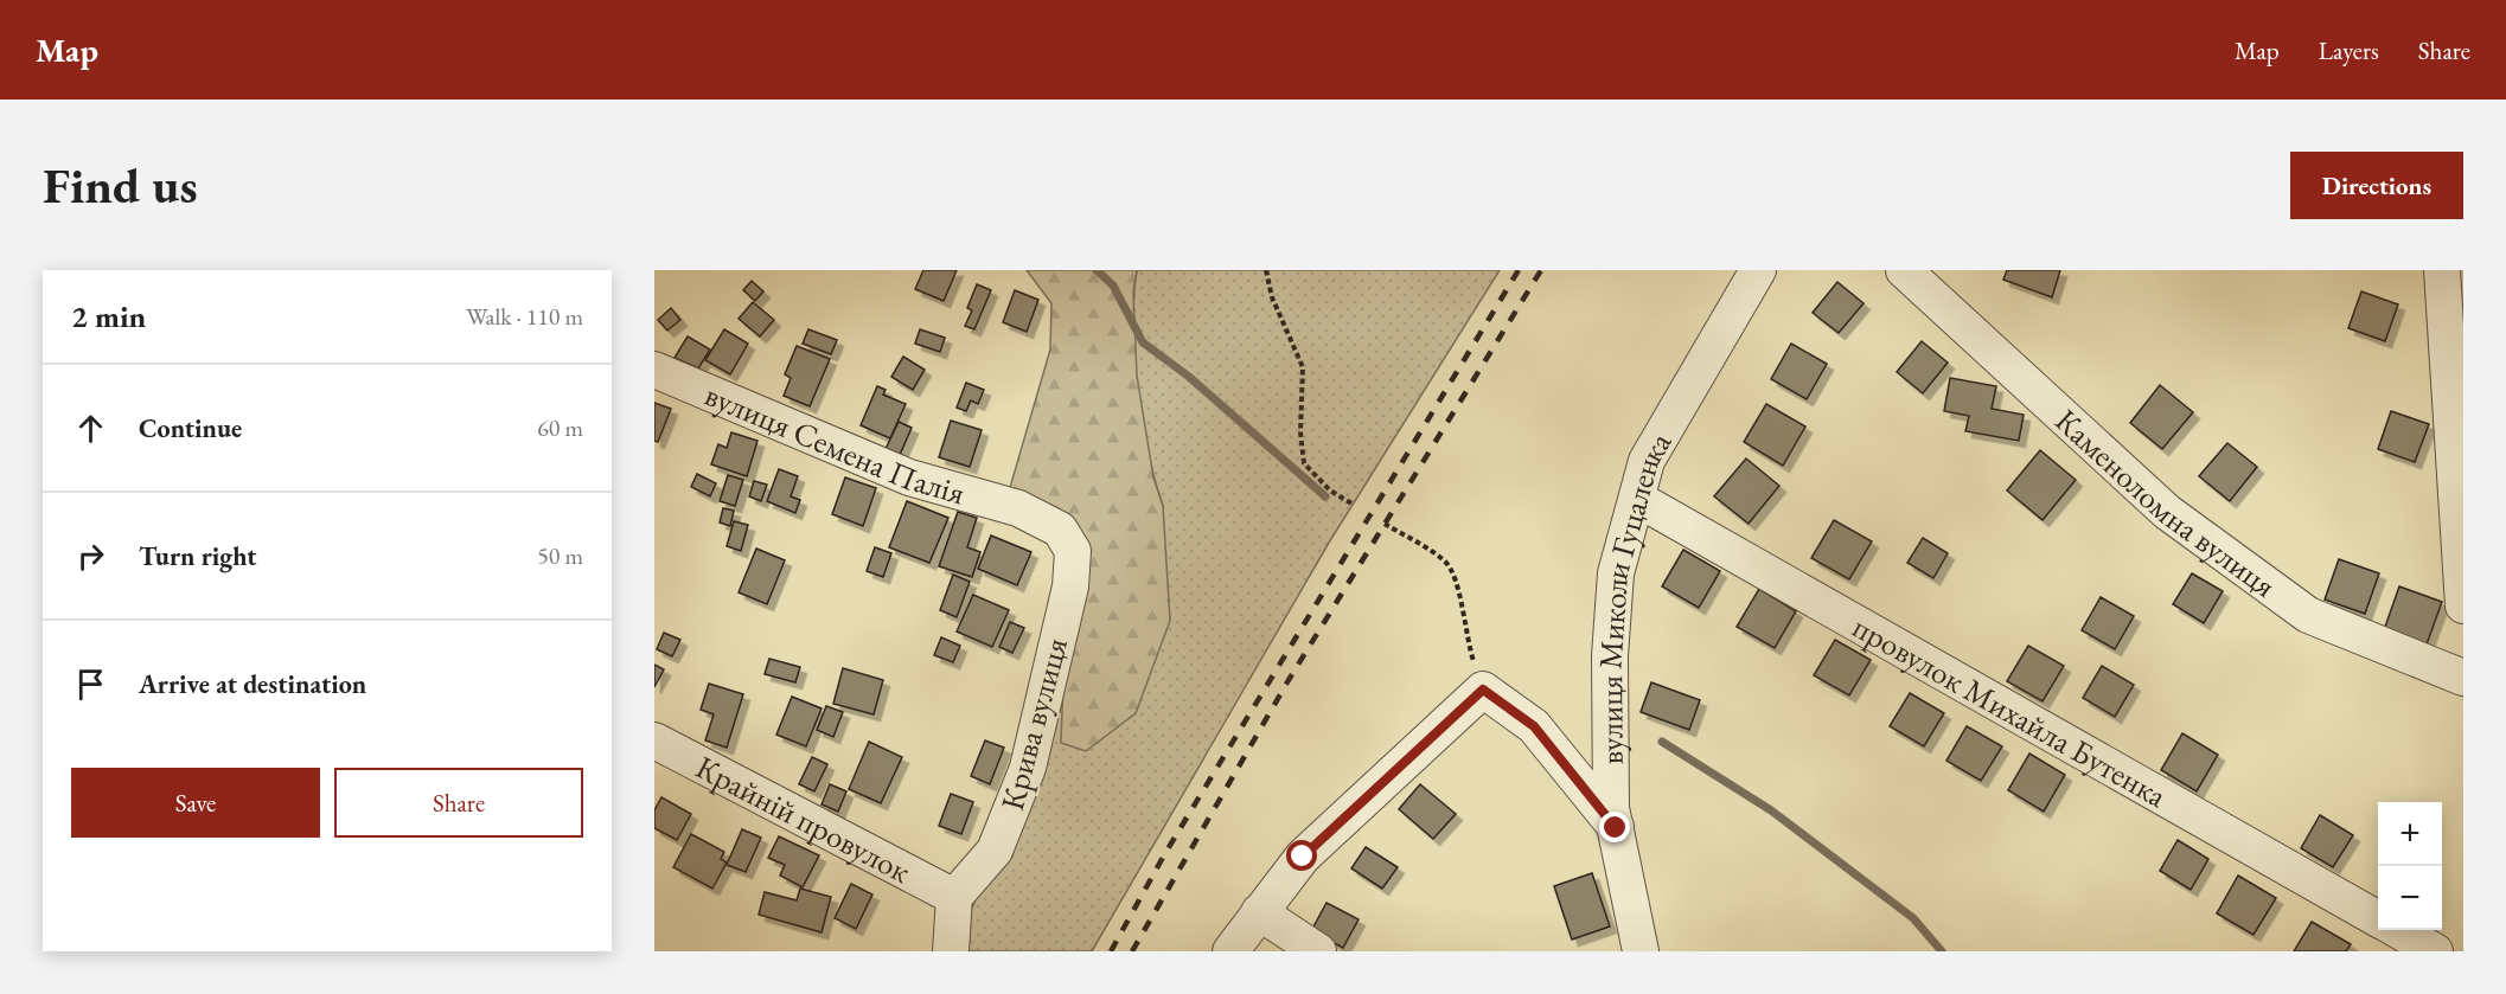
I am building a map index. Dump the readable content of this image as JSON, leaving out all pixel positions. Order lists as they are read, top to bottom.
{
  "streets": {
    "street": [
      "вулиця Семена Палія",
      "Каменоломна вулиця",
      "вулиця Миколи Гуцаленка",
      "провулок Михайла Бутенка",
      "Крива вулиця",
      "Крайній провулок"
    ]
  },
  "crossings": [
    ["вулиця Семена Палія", "Крива вулиця"],
    ["вулиця Миколи Гуцаленка", "провулок Михайла Бутенка"],
    ["Крива вулиця", "Крайній провулок"]
  ],
  "page": {
    "header": "Map",
    "nav": ["Map", "Layers", "Share"],
    "buttons": [
      "Directions",
      ["Save", "Share"]
    ],
    "title": "Find us",
    "heading": ["2 min", "Walk · 110 m"],
    "list": [
      ["Continue", "60 m"],
      ["Turn right", "50 m"],
      "Arrive at destination"
    ],
    "map_buttons": ["+", "−"]
  }
}
